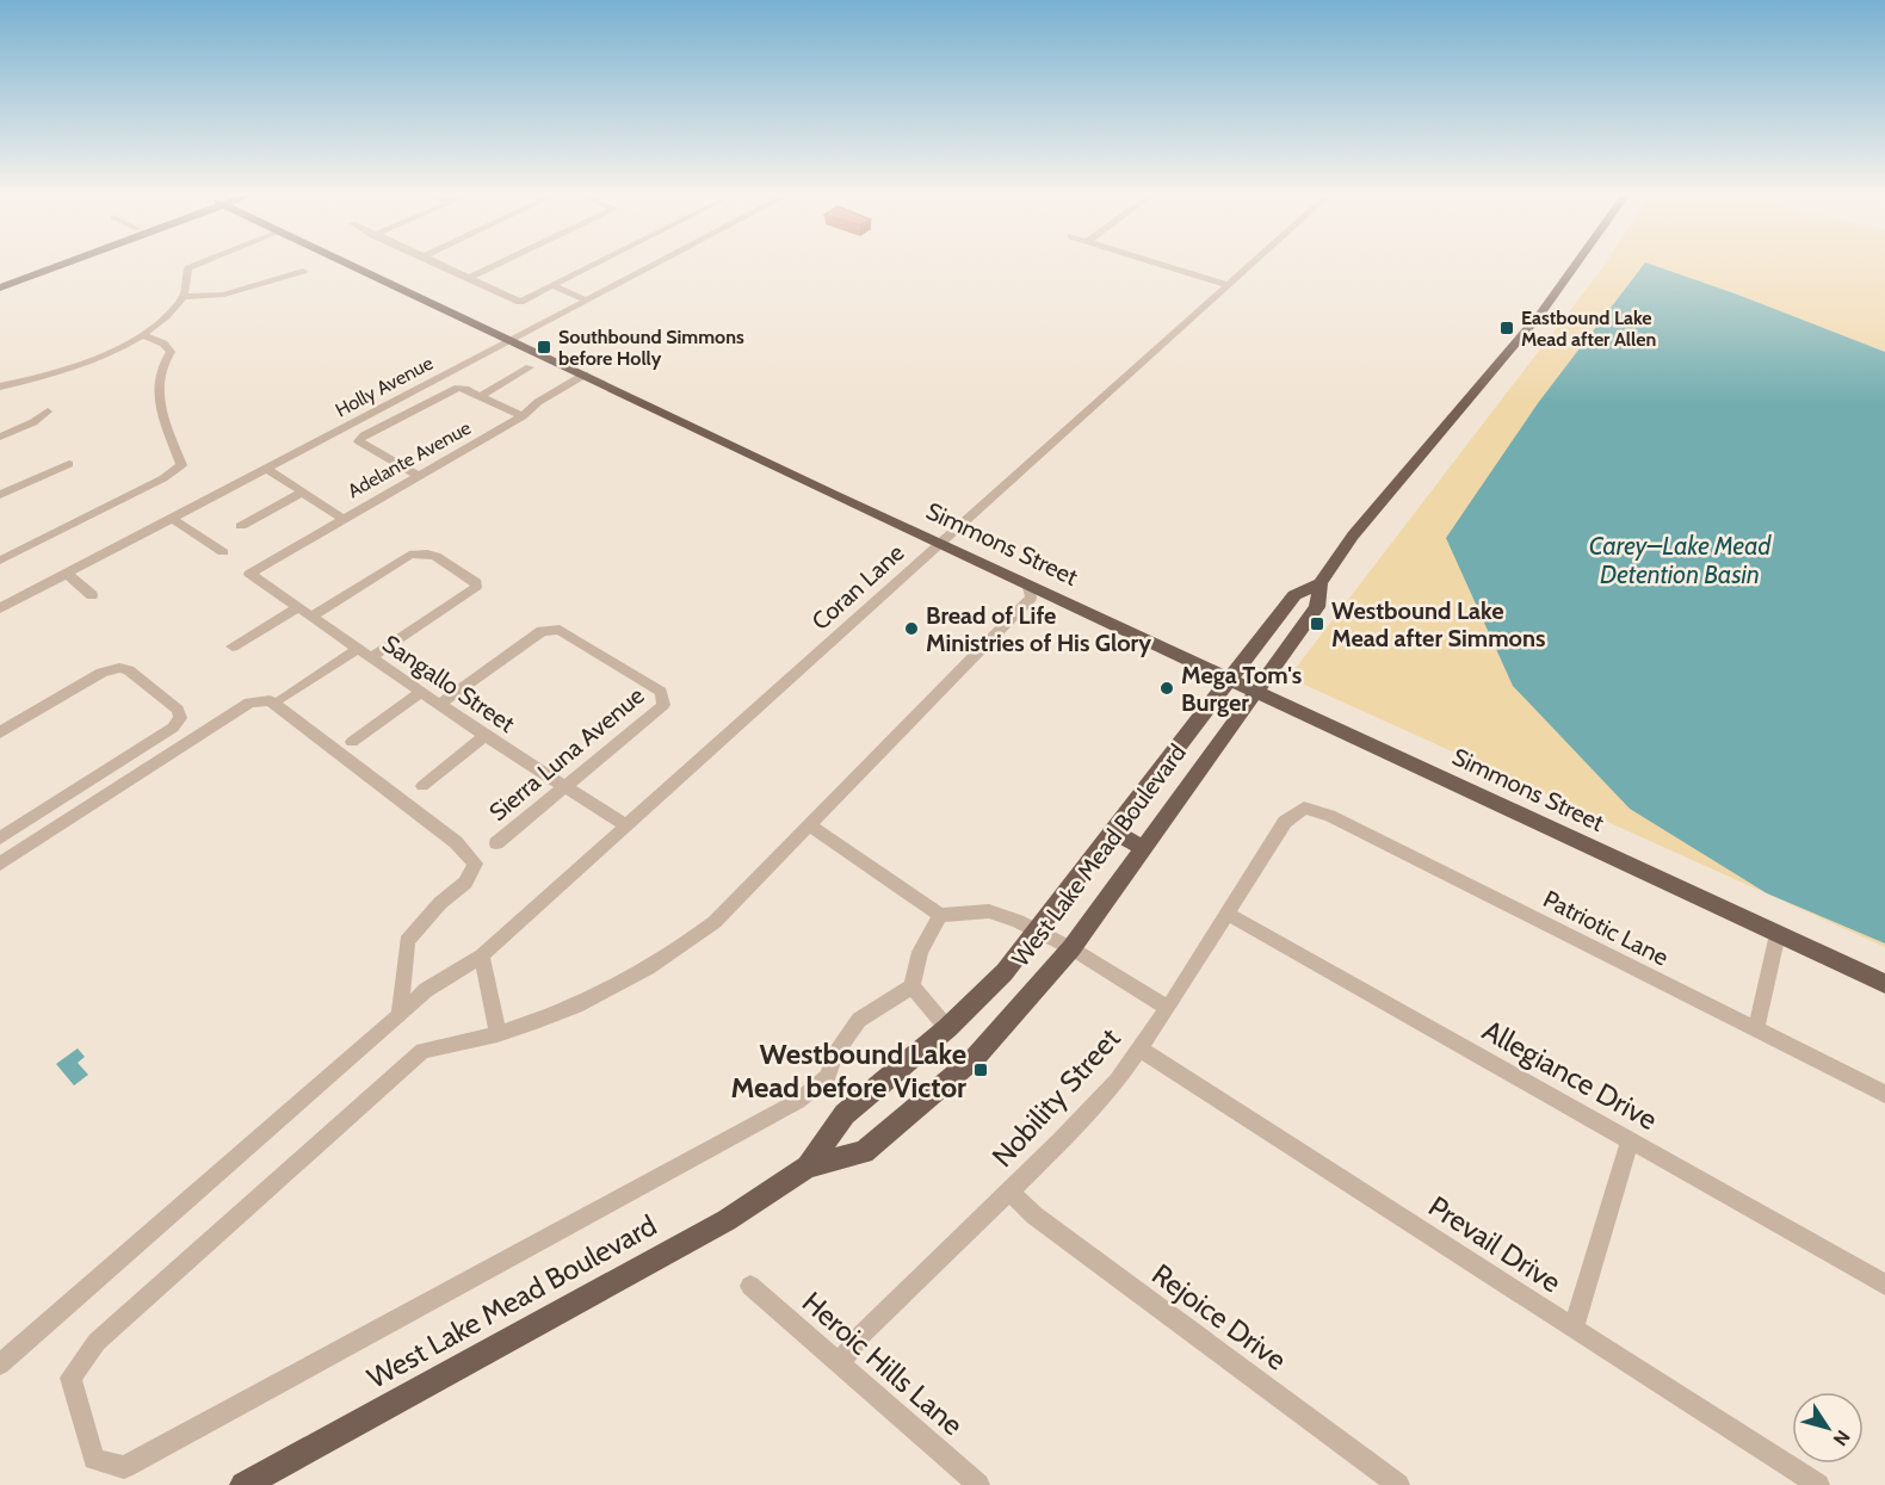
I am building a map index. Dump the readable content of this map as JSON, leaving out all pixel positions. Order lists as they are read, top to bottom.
{
  "streets": {
    "main road": ["Simmons Street", "West Lake Mead Boulevard"],
    "street": [
      "Holly Avenue",
      "Adelante Avenue",
      "Coran Lane",
      "Sangallo Street",
      "Sierra Luna Avenue",
      "Patriotic Lane",
      "Allegiance Drive",
      "Nobility Street",
      "Prevail Drive",
      "Rejoice Drive",
      "Heroic Hills Lane"
    ]
  },
  "crossings": [
    ["Holly Avenue", "Simmons Street"],
    ["Adelante Avenue", "Simmons Street"],
    ["Adelante Avenue", "Sangallo Street"],
    ["Simmons Street", "Coran Lane"],
    ["Simmons Street", "West Lake Mead Boulevard"],
    ["Coran Lane", "Sangallo Street"],
    ["Sangallo Street", "Sierra Luna Avenue"],
    ["Patriotic Lane", "Nobility Street"],
    ["Allegiance Drive", "Nobility Street"],
    ["Nobility Street", "Prevail Drive"],
    ["Nobility Street", "Rejoice Drive"],
    ["Nobility Street", "Heroic Hills Lane"]
  ],
  "water": ["Carey–Lake Mead Detention Basin"],
  "places": {
    "transit": [
      "Eastbound Lake Mead after Allen",
      "Southbound Simmons before Holly",
      "Westbound Lake Mead after Simmons",
      "Westbound Lake Mead before Victor"
    ],
    "other": ["Bread of Life Ministries of His Glory", "Mega Tom's Burger"]
  },
  "north": "bottom right"
}
